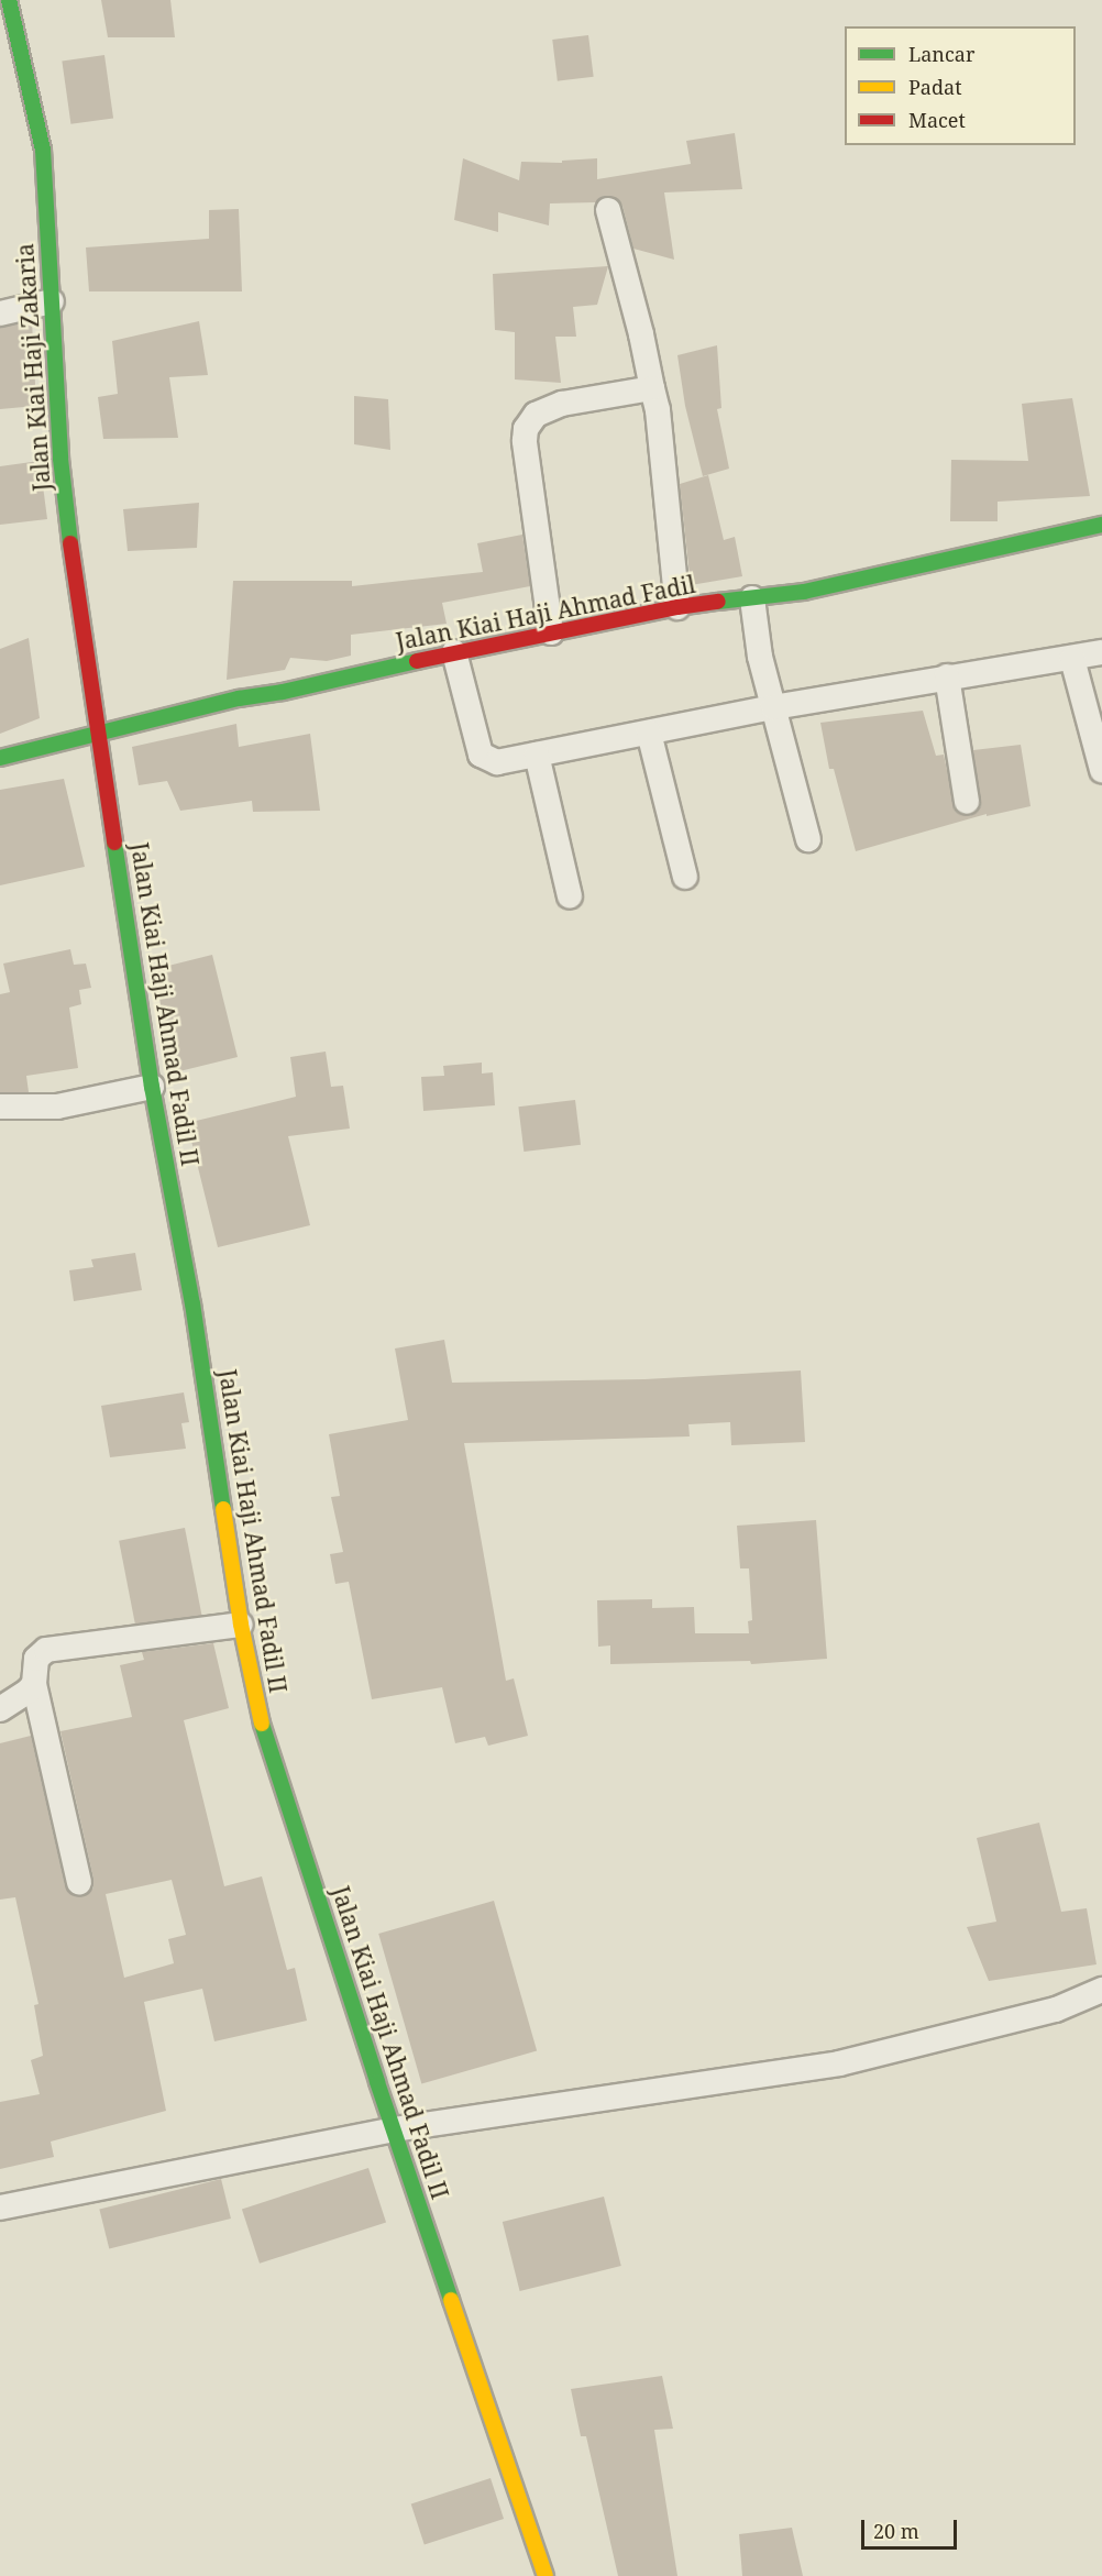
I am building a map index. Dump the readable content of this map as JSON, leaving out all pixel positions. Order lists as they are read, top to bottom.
{
  "streets": {
    "street": ["Jalan Kiai Haji Zakaria", "Jalan Kiai Haji Ahmad Fadil", "Jalan Kiai Haji Ahmad Fadil II"]
  },
  "crossings": [
    ["Jalan Kiai Haji Zakaria", "Jalan Kiai Haji Ahmad Fadil"],
    ["Jalan Kiai Haji Zakaria", "Jalan Kiai Haji Ahmad Fadil II"],
    ["Jalan Kiai Haji Ahmad Fadil", "Jalan Kiai Haji Ahmad Fadil II"]
  ],
  "legend": ["Lancar", "Padat", "Macet"],
  "scale_bar": "20 m"
}
